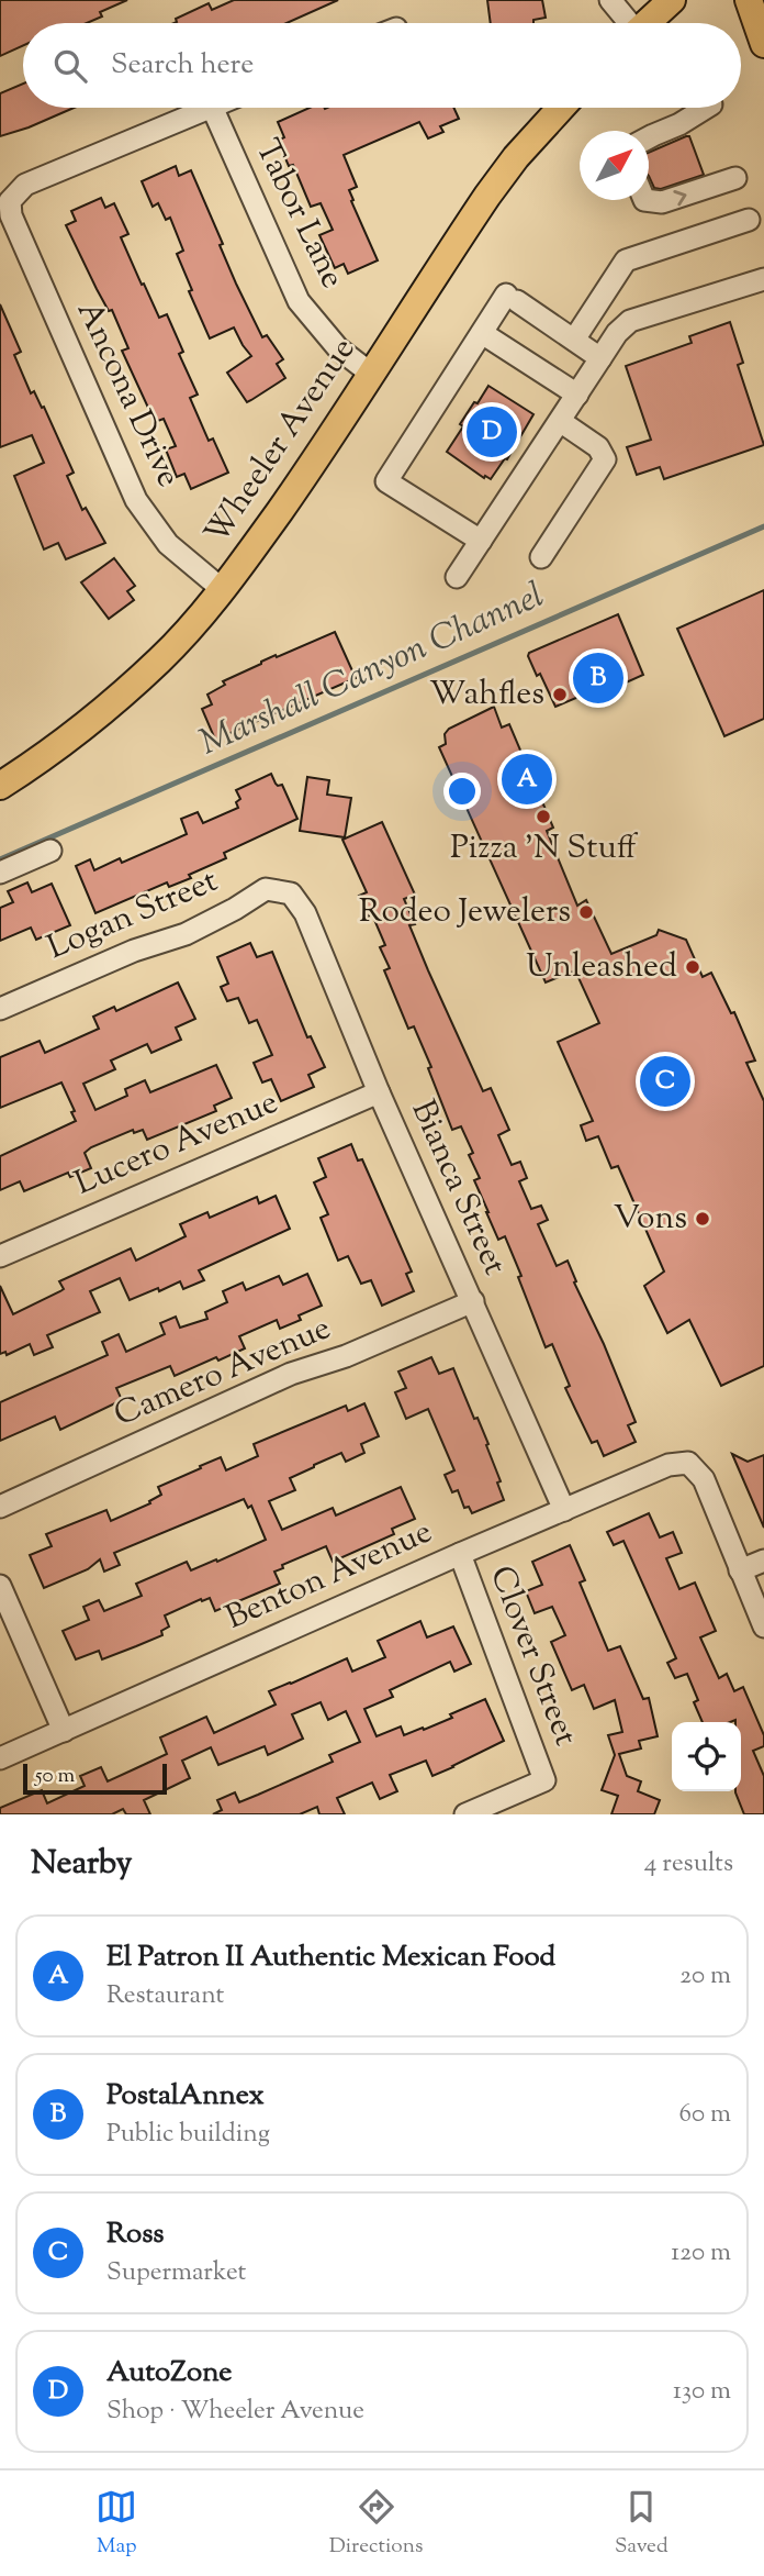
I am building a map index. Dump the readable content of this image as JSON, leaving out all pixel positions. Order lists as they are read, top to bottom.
{
  "streets": {
    "main road": ["Wheeler Avenue"],
    "street": [
      "Tabor Lane",
      "Ancona Drive",
      "Logan Street",
      "Lucero Avenue",
      "Bianca Street",
      "Camero Avenue",
      "Benton Avenue",
      "Clover Street"
    ]
  },
  "crossings": [
    ["Tabor Lane", "Wheeler Avenue"],
    ["Ancona Drive", "Wheeler Avenue"],
    ["Logan Street", "Bianca Street"],
    ["Lucero Avenue", "Bianca Street"],
    ["Bianca Street", "Camero Avenue"],
    ["Bianca Street", "Benton Avenue"],
    ["Benton Avenue", "Clover Street"]
  ],
  "water": ["Marshall Canyon Channel"],
  "places": [
    "Wahfles",
    "Pizza 'N Stuff",
    "Rodeo Jewelers",
    "Unleashed",
    "Vons"
  ],
  "scale_bar": "50 m",
  "north": "top right",
  "page": {
    "search": "Search here",
    "pins": [
      "D",
      "B",
      "A",
      "C"
    ],
    "scale": "50 m",
    "heading": ["Nearby", "4 results"],
    "list": [
      {
        "mark": "A",
        "name": "El Patron II Authentic Mexican Food",
        "note": "Restaurant",
        "value": "20 m"
      },
      {
        "mark": "B",
        "name": "PostalAnnex",
        "note": "Public building",
        "value": "60 m"
      },
      {
        "mark": "C",
        "name": "Ross",
        "note": "Supermarket",
        "value": "120 m"
      },
      {
        "mark": "D",
        "name": "AutoZone",
        "note": "Shop · Wheeler Avenue",
        "value": "130 m"
      }
    ],
    "nav": ["Map", "Directions", "Saved"]
  }
}
